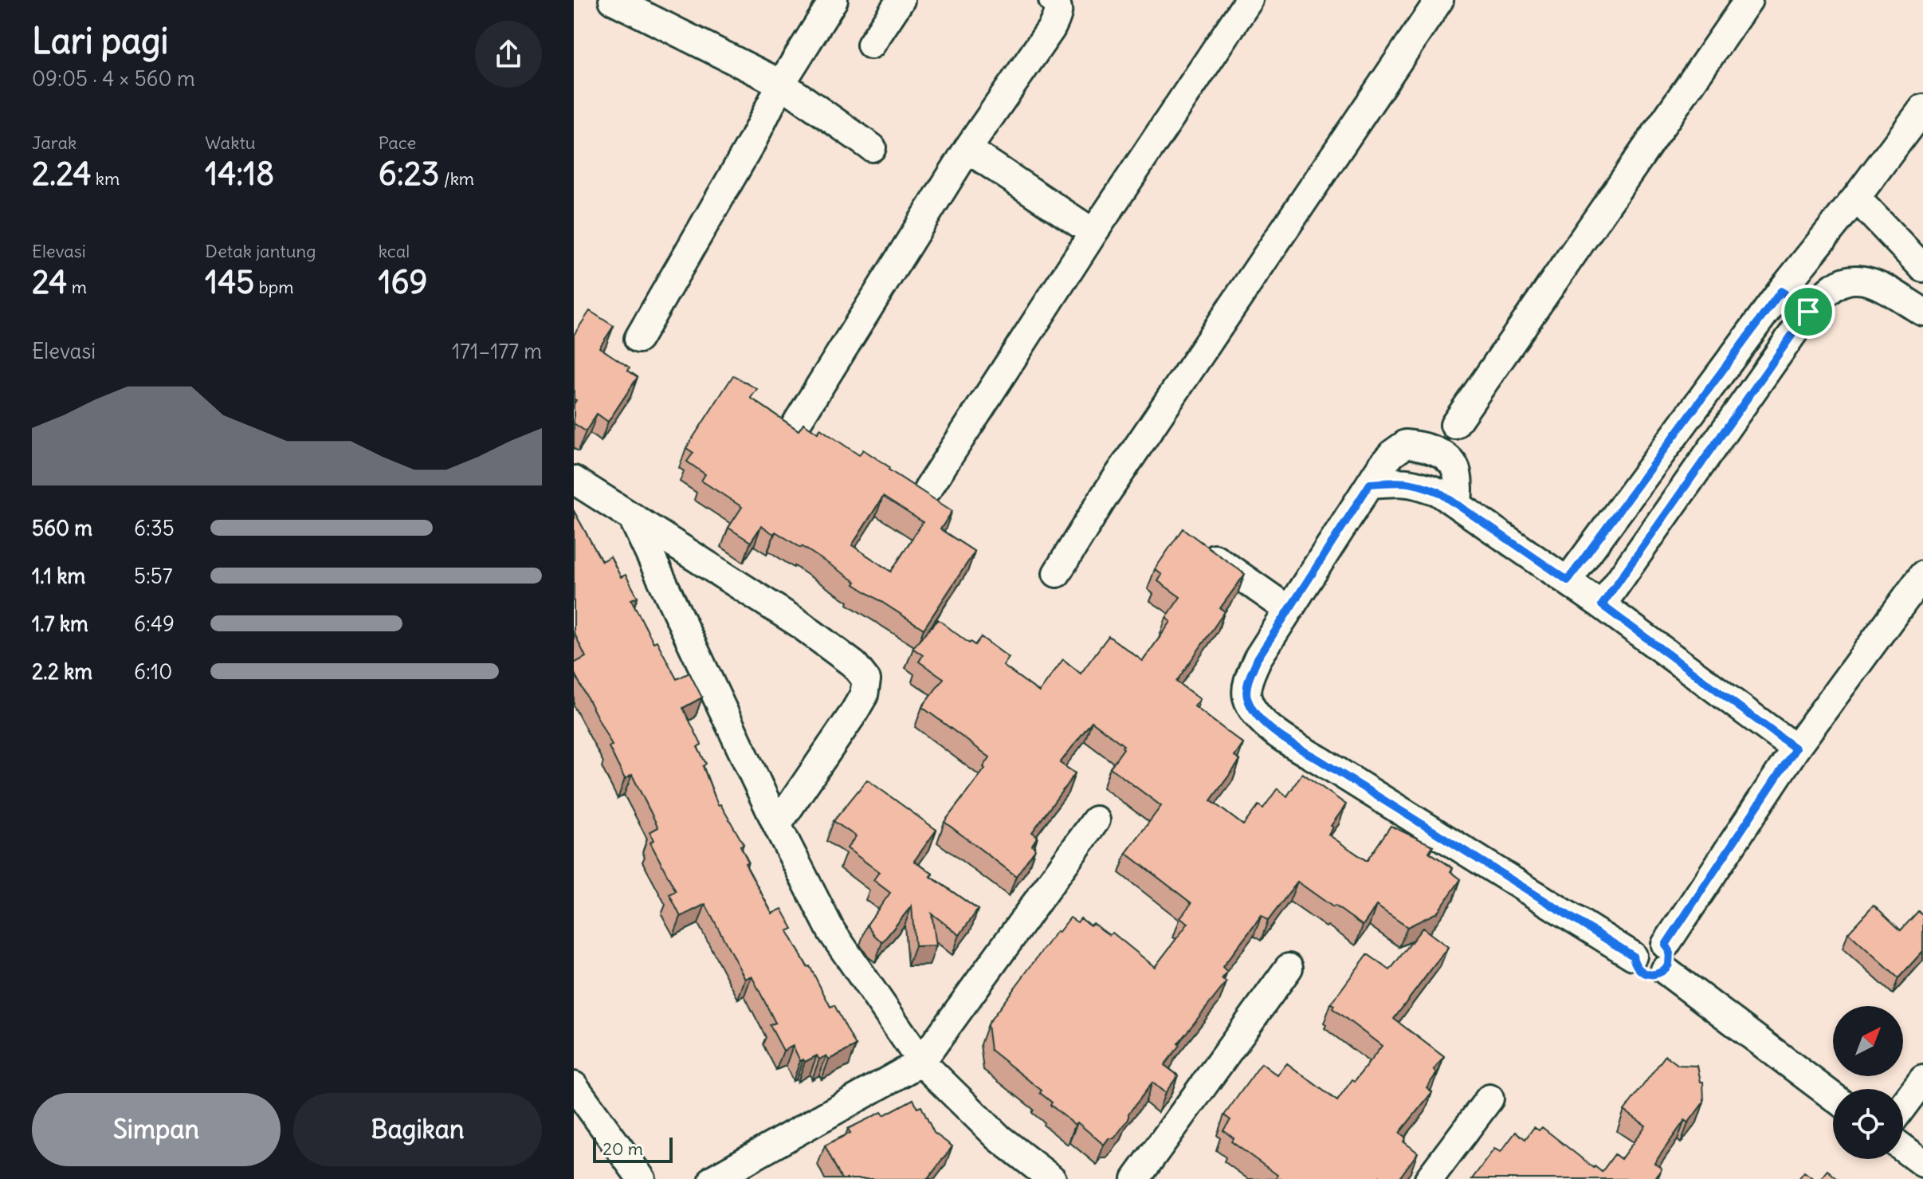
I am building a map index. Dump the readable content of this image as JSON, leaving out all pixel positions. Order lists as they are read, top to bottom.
{
  "scale_bar": "20 m",
  "north": "top right",
  "page": {
    "heading": ["Lari pagi", "09:05 · 4 × 560 m"],
    "stats": [
      ["Jarak", "2.24 km"],
      ["Waktu", "14:18"],
      ["Pace", "6:23 /km"],
      ["Elevasi", "24 m"],
      ["Detak jantung", "145 bpm"],
      ["kcal", "169"]
    ],
    "chart": ["Elevasi", "171–177 m"],
    "list": [
      {
        "name": "560 m",
        "note": "6:35"
      },
      {
        "name": "1.1 km",
        "note": "5:57"
      },
      {
        "name": "1.7 km",
        "note": "6:49"
      },
      {
        "name": "2.2 km",
        "note": "6:10"
      }
    ],
    "buttons": ["Simpan", "Bagikan"],
    "scale": "20 m"
  }
}
